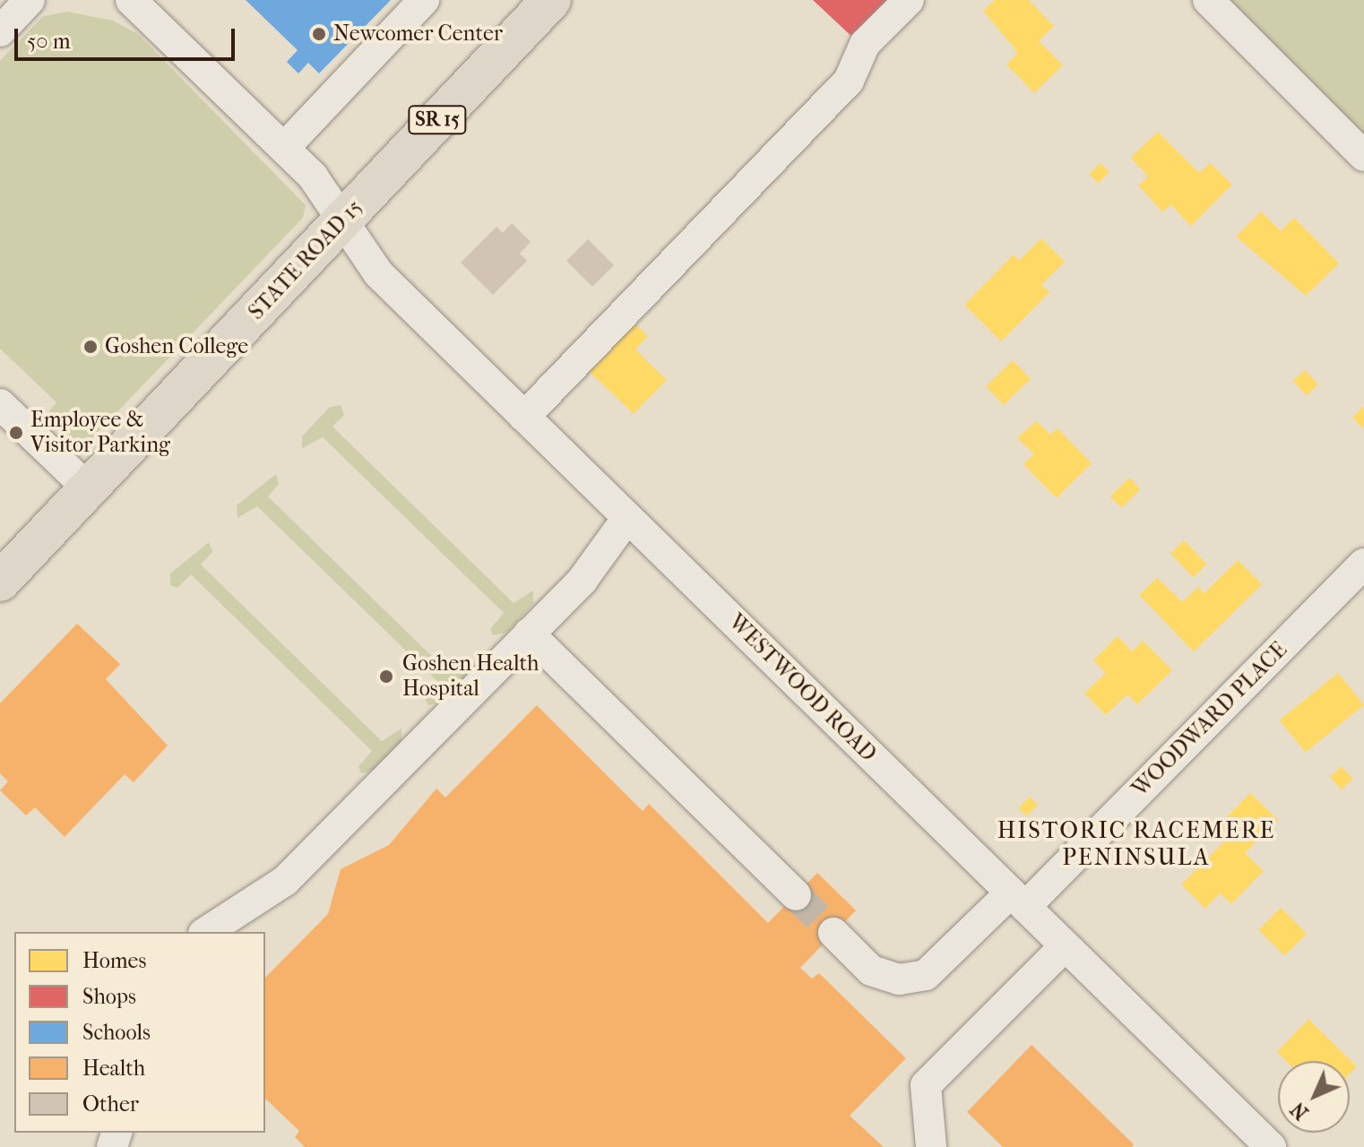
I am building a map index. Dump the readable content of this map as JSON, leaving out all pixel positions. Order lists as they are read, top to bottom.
{
  "streets": {
    "main road": ["SR 15", "STATE ROAD 15"],
    "street": ["WESTWOOD ROAD", "WOODWARD PLACE"]
  },
  "crossings": [
    ["STATE ROAD 15", "WESTWOOD ROAD"],
    ["WESTWOOD ROAD", "WOODWARD PLACE"]
  ],
  "districts": ["HISTORIC RACEMERE PENINSULA"],
  "places": [
    "Newcomer Center",
    "Goshen College",
    "Employee & Visitor Parking",
    "Goshen Health Hospital"
  ],
  "legend": [
    "Homes",
    "Shops",
    "Schools",
    "Health",
    "Other"
  ],
  "scale_bar": "50 m",
  "north": "bottom left"
}
